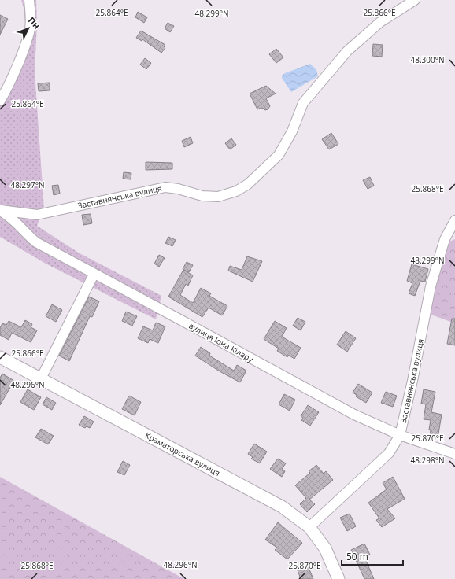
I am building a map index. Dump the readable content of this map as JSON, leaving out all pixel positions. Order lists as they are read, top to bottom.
{
  "streets": {
    "street": ["Заставнянська вулиця", "вулиця Іона Кілару", "Краматорська вулиця"]
  },
  "crossings": [
    ["Заставнянська вулиця", "вулиця Іона Кілару"],
    ["Заставнянська вулиця", "Краматорська вулиця"]
  ],
  "scale_bar": "50 m",
  "north": "top right",
  "coordinates": [
    "25.864°E",
    "25.866°E",
    "48.299°N",
    "48.300°N",
    "48.297°N",
    "25.868°E",
    "48.296°N",
    "25.870°E",
    "48.298°N"
  ]
}
